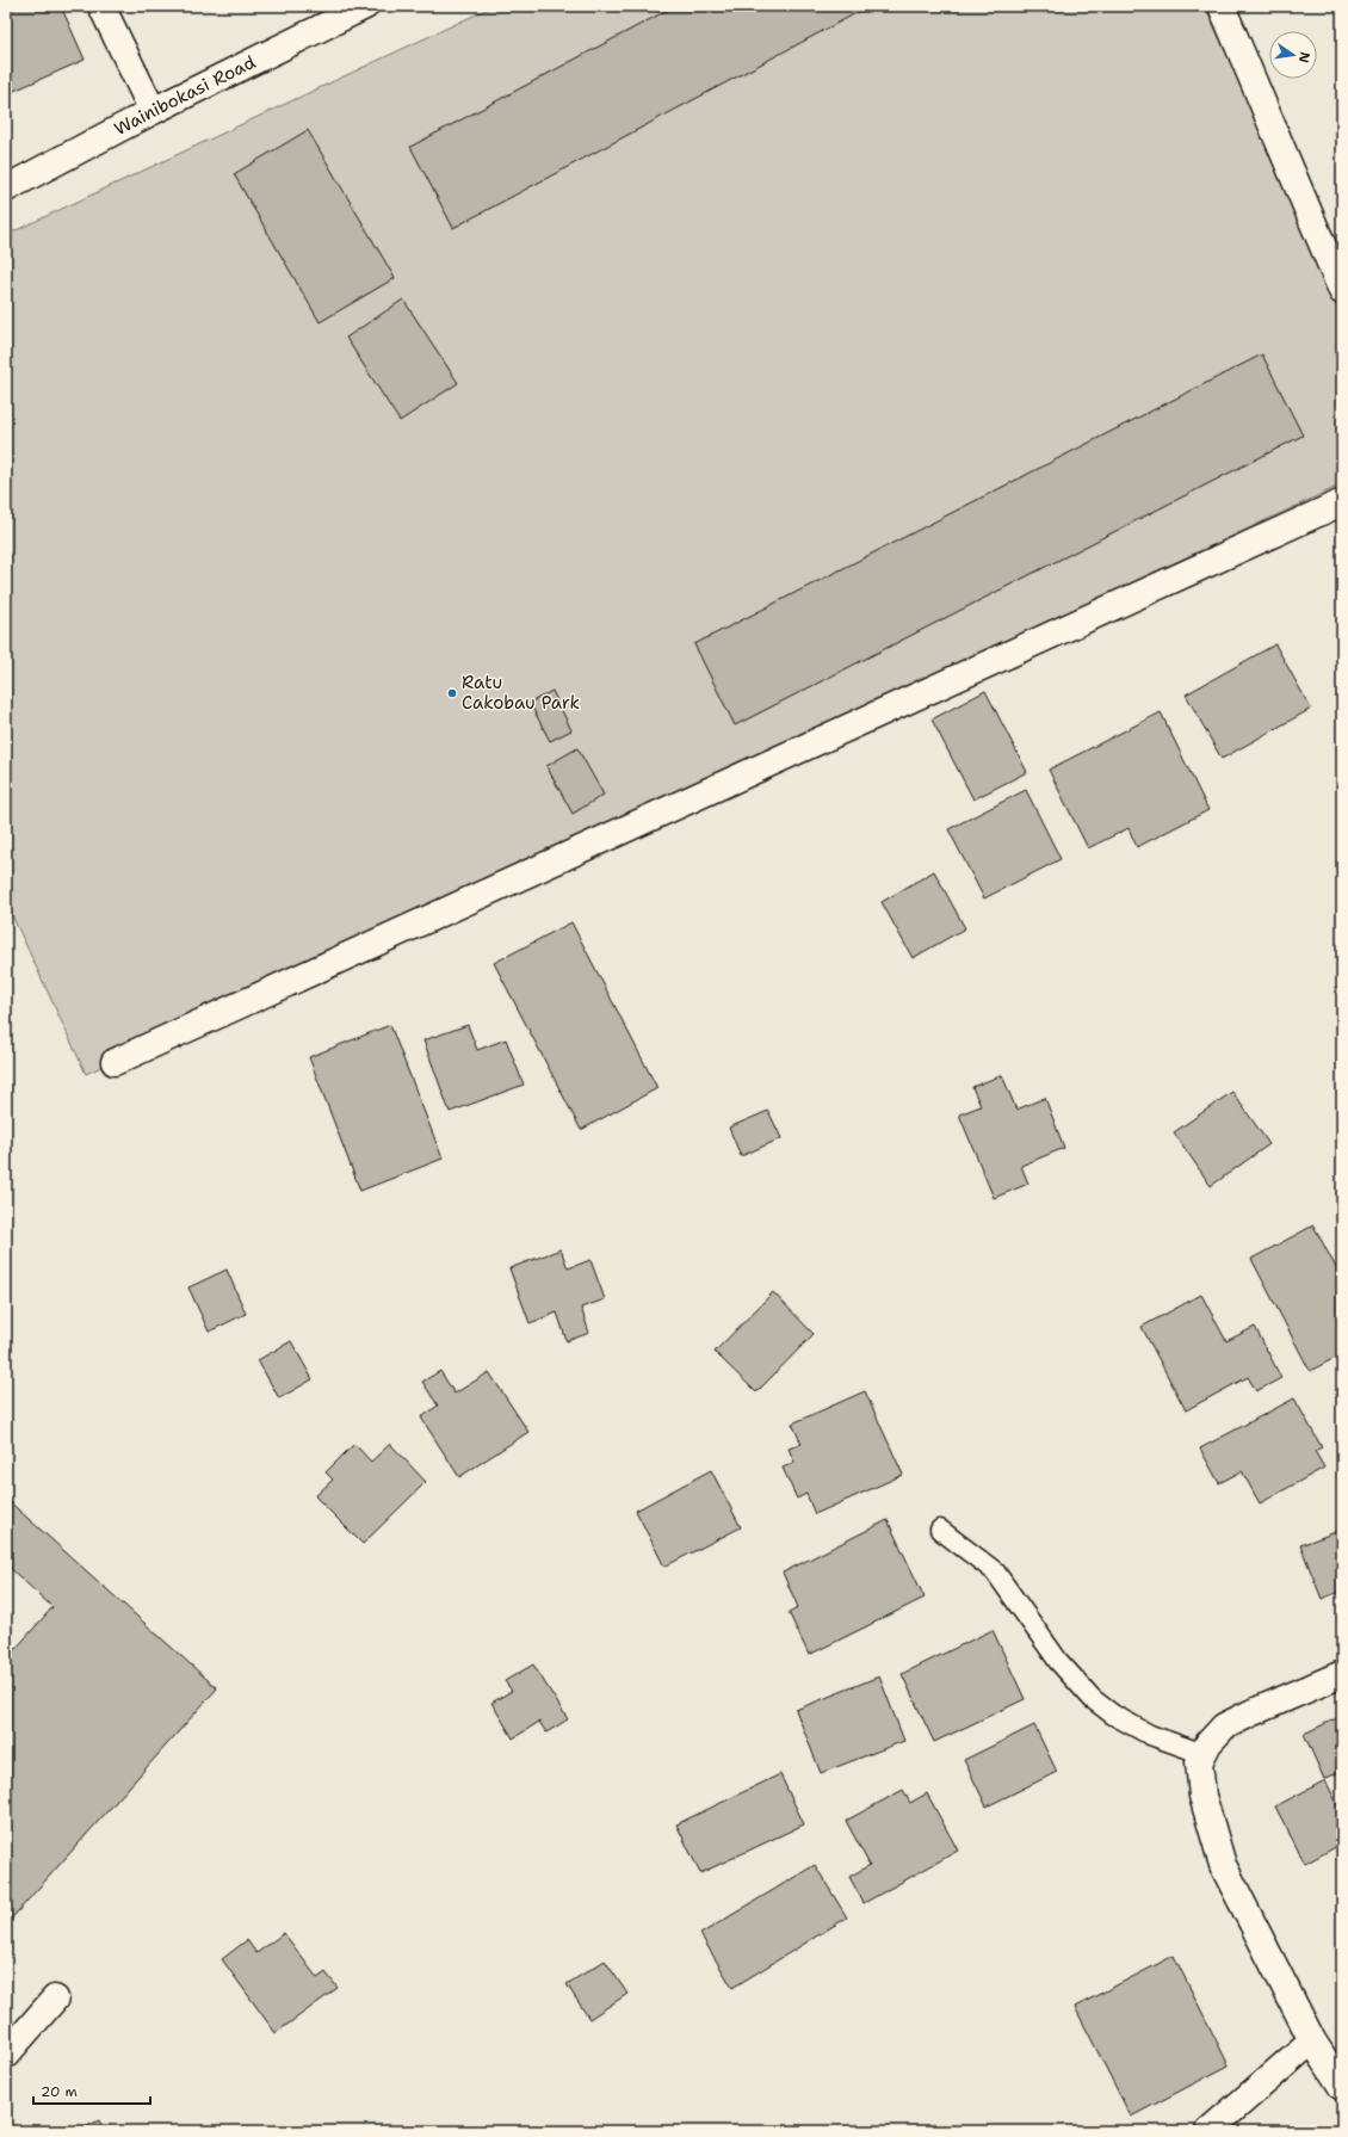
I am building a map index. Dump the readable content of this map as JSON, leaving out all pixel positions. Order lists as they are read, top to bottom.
{
  "streets": {
    "street": ["Wainibokasi Road"]
  },
  "places": ["Ratu Cakobau Park"],
  "scale_bar": "20 m",
  "north": "right"
}
